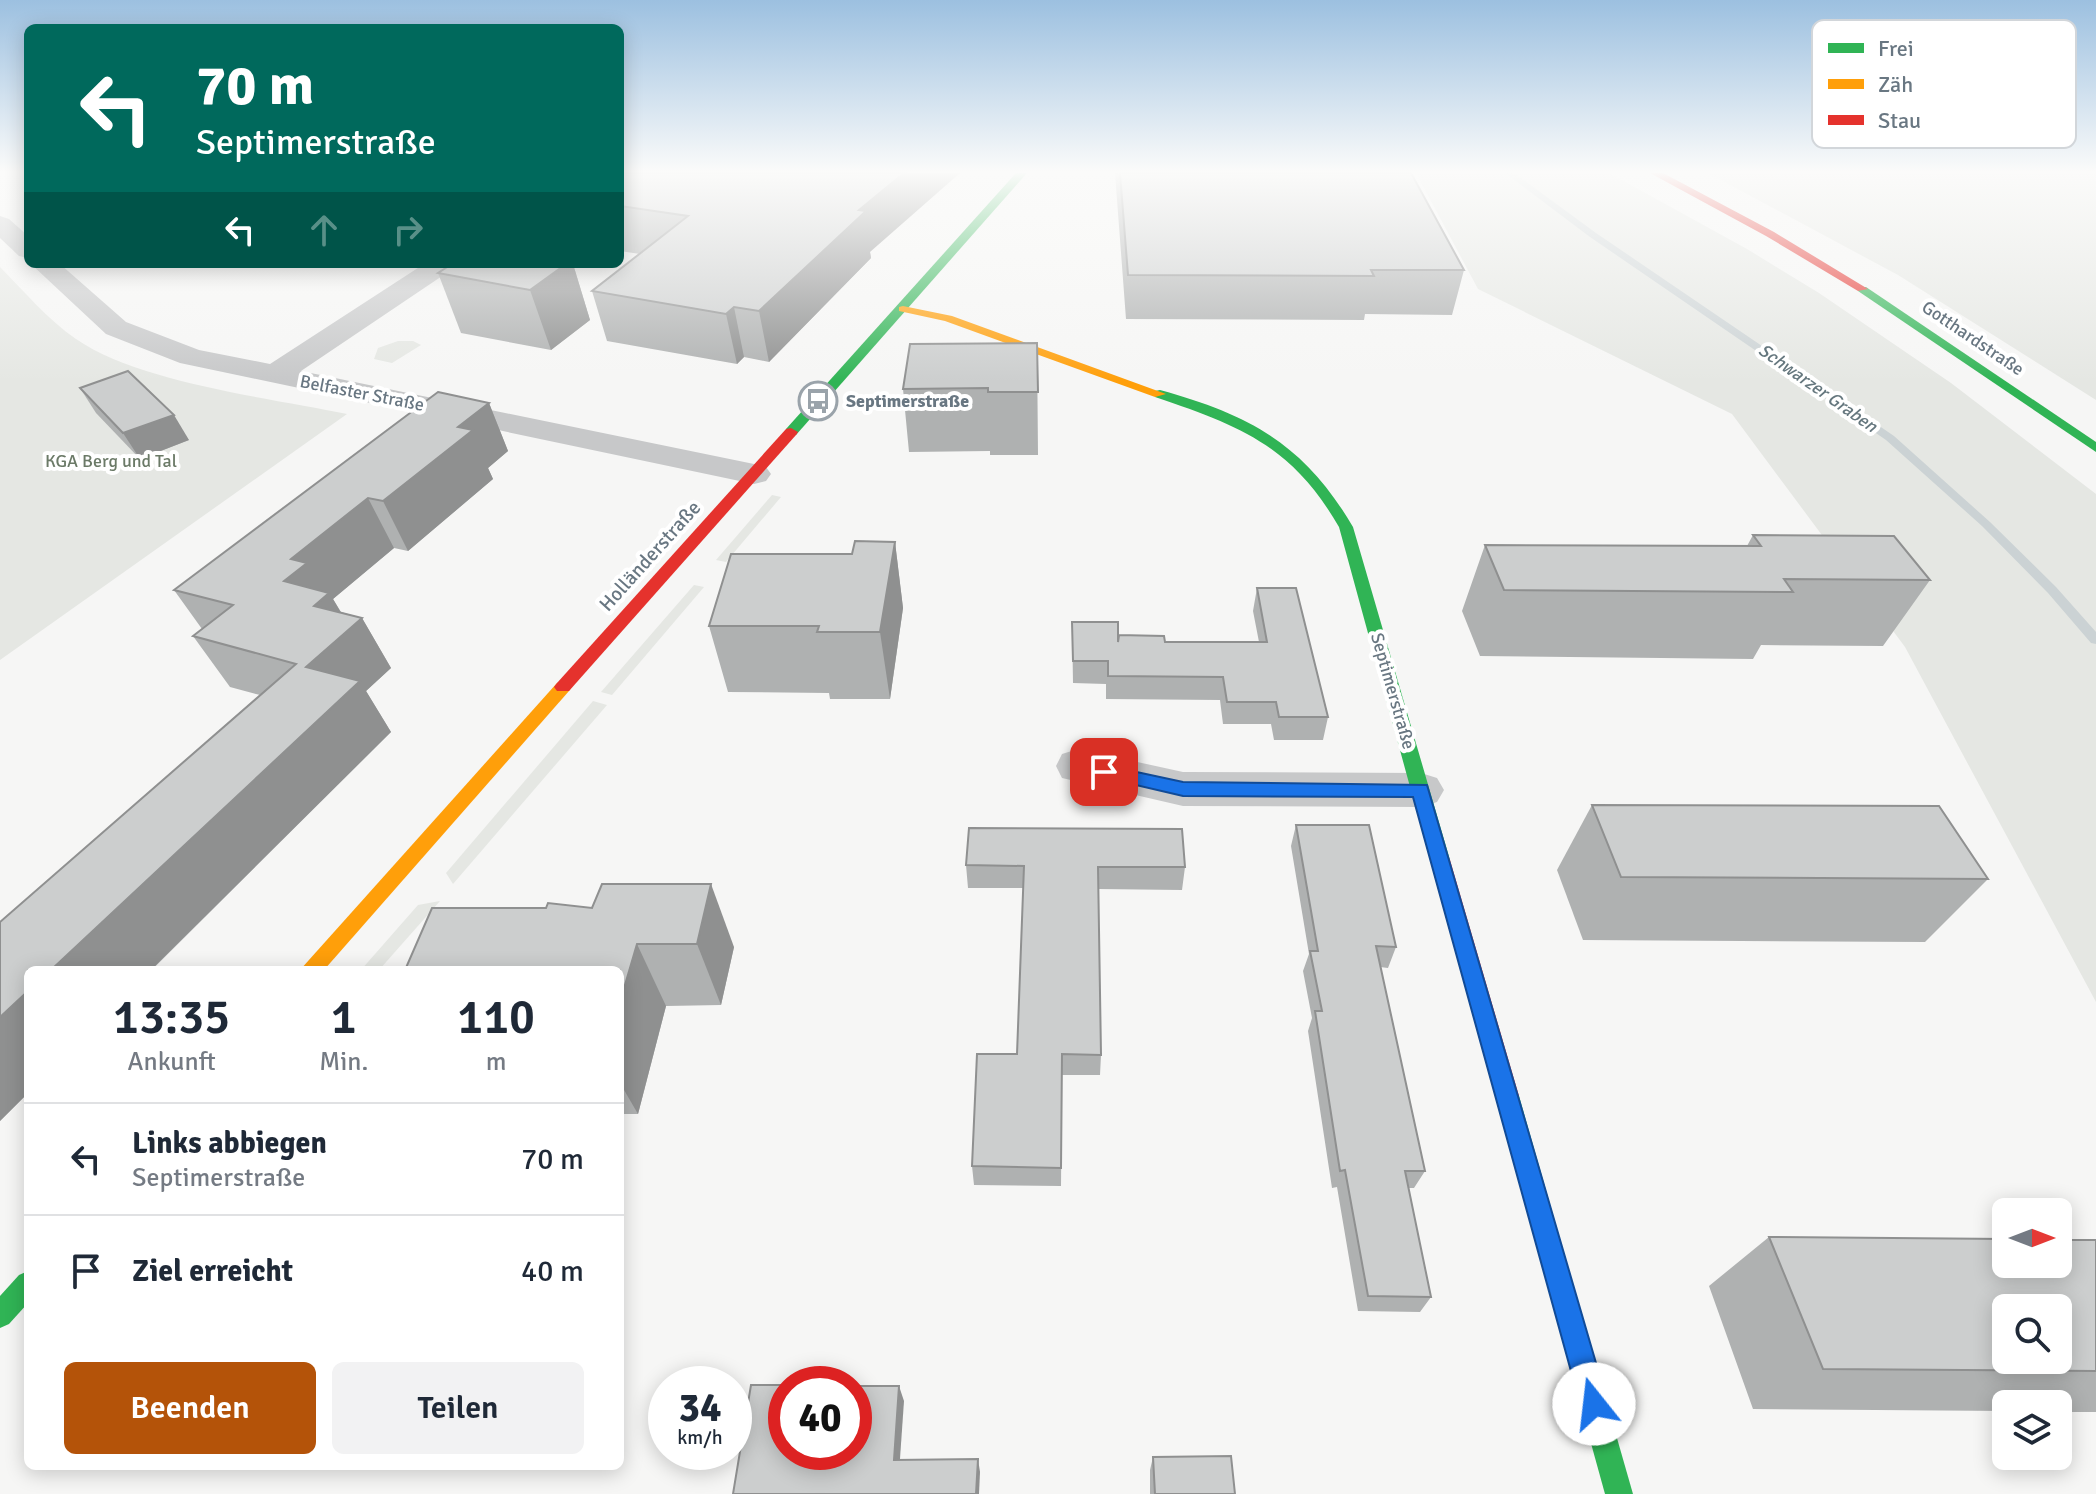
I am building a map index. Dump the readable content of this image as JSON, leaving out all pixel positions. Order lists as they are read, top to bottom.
{
  "streets": {
    "street": [
      "Gotthardstraße",
      "Belfaster Straße",
      "Holländerstraße",
      "Septimerstraße"
    ]
  },
  "crossings": [
    ["Belfaster Straße", "Holländerstraße"],
    ["Holländerstraße", "Septimerstraße"]
  ],
  "water": ["Schwarzer Graben"],
  "parks": ["KGA Berg und Tal"],
  "places": {
    "bus stop": ["Septimerstraße"]
  },
  "legend": ["Frei", "Zäh", "Stau"],
  "north": "right",
  "page": {
    "turn": ["70 m", "Septimerstraße"],
    "eta": [
      "13:35",
      "Ankunft",
      "1",
      "Min.",
      "110",
      "m"
    ],
    "list": [
      {
        "name": "Links abbiegen",
        "note": "Septimerstraße",
        "value": "70 m"
      },
      {
        "name": "Ziel erreicht",
        "value": "40 m"
      }
    ],
    "buttons": ["Beenden", "Teilen"],
    "speed": "34 km/h",
    "limit": "40"
  }
}
